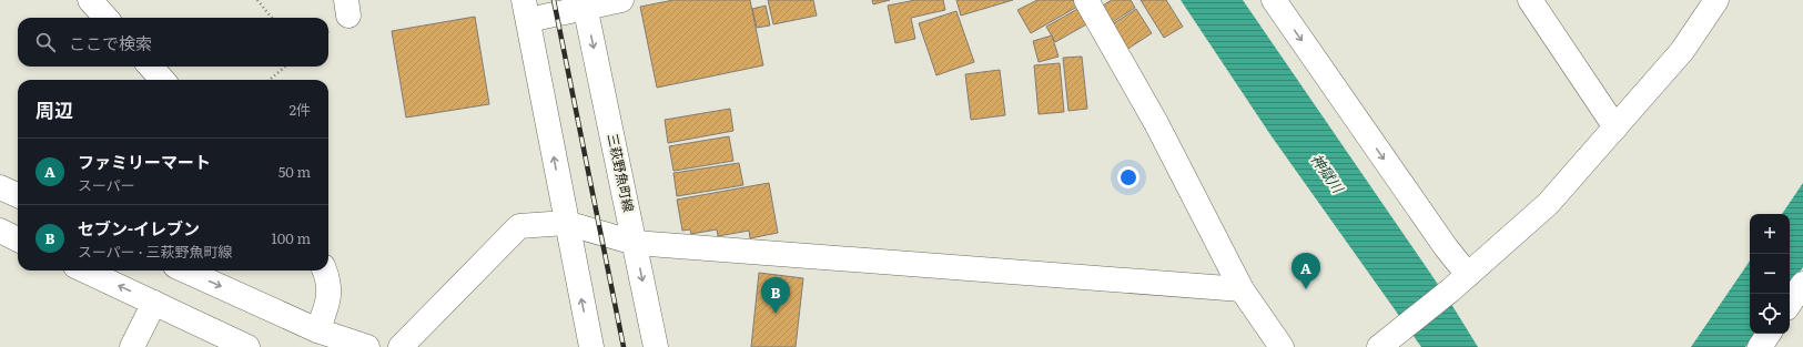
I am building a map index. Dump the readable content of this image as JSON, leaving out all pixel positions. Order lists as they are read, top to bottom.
{
  "streets": {
    "street": ["三萩野魚町線"]
  },
  "water": ["神獄川"],
  "page": {
    "search": "ここで検索",
    "heading": ["周辺", "2件"],
    "list": [
      {
        "mark": "A",
        "name": "ファミリーマート",
        "note": "スーパー",
        "value": "50 m"
      },
      {
        "mark": "B",
        "name": "セブン-イレブン",
        "note": "スーパー · 三萩野魚町線",
        "value": "100 m"
      }
    ],
    "map_buttons": ["+", "−"],
    "pins": ["A", "B"]
  }
}
